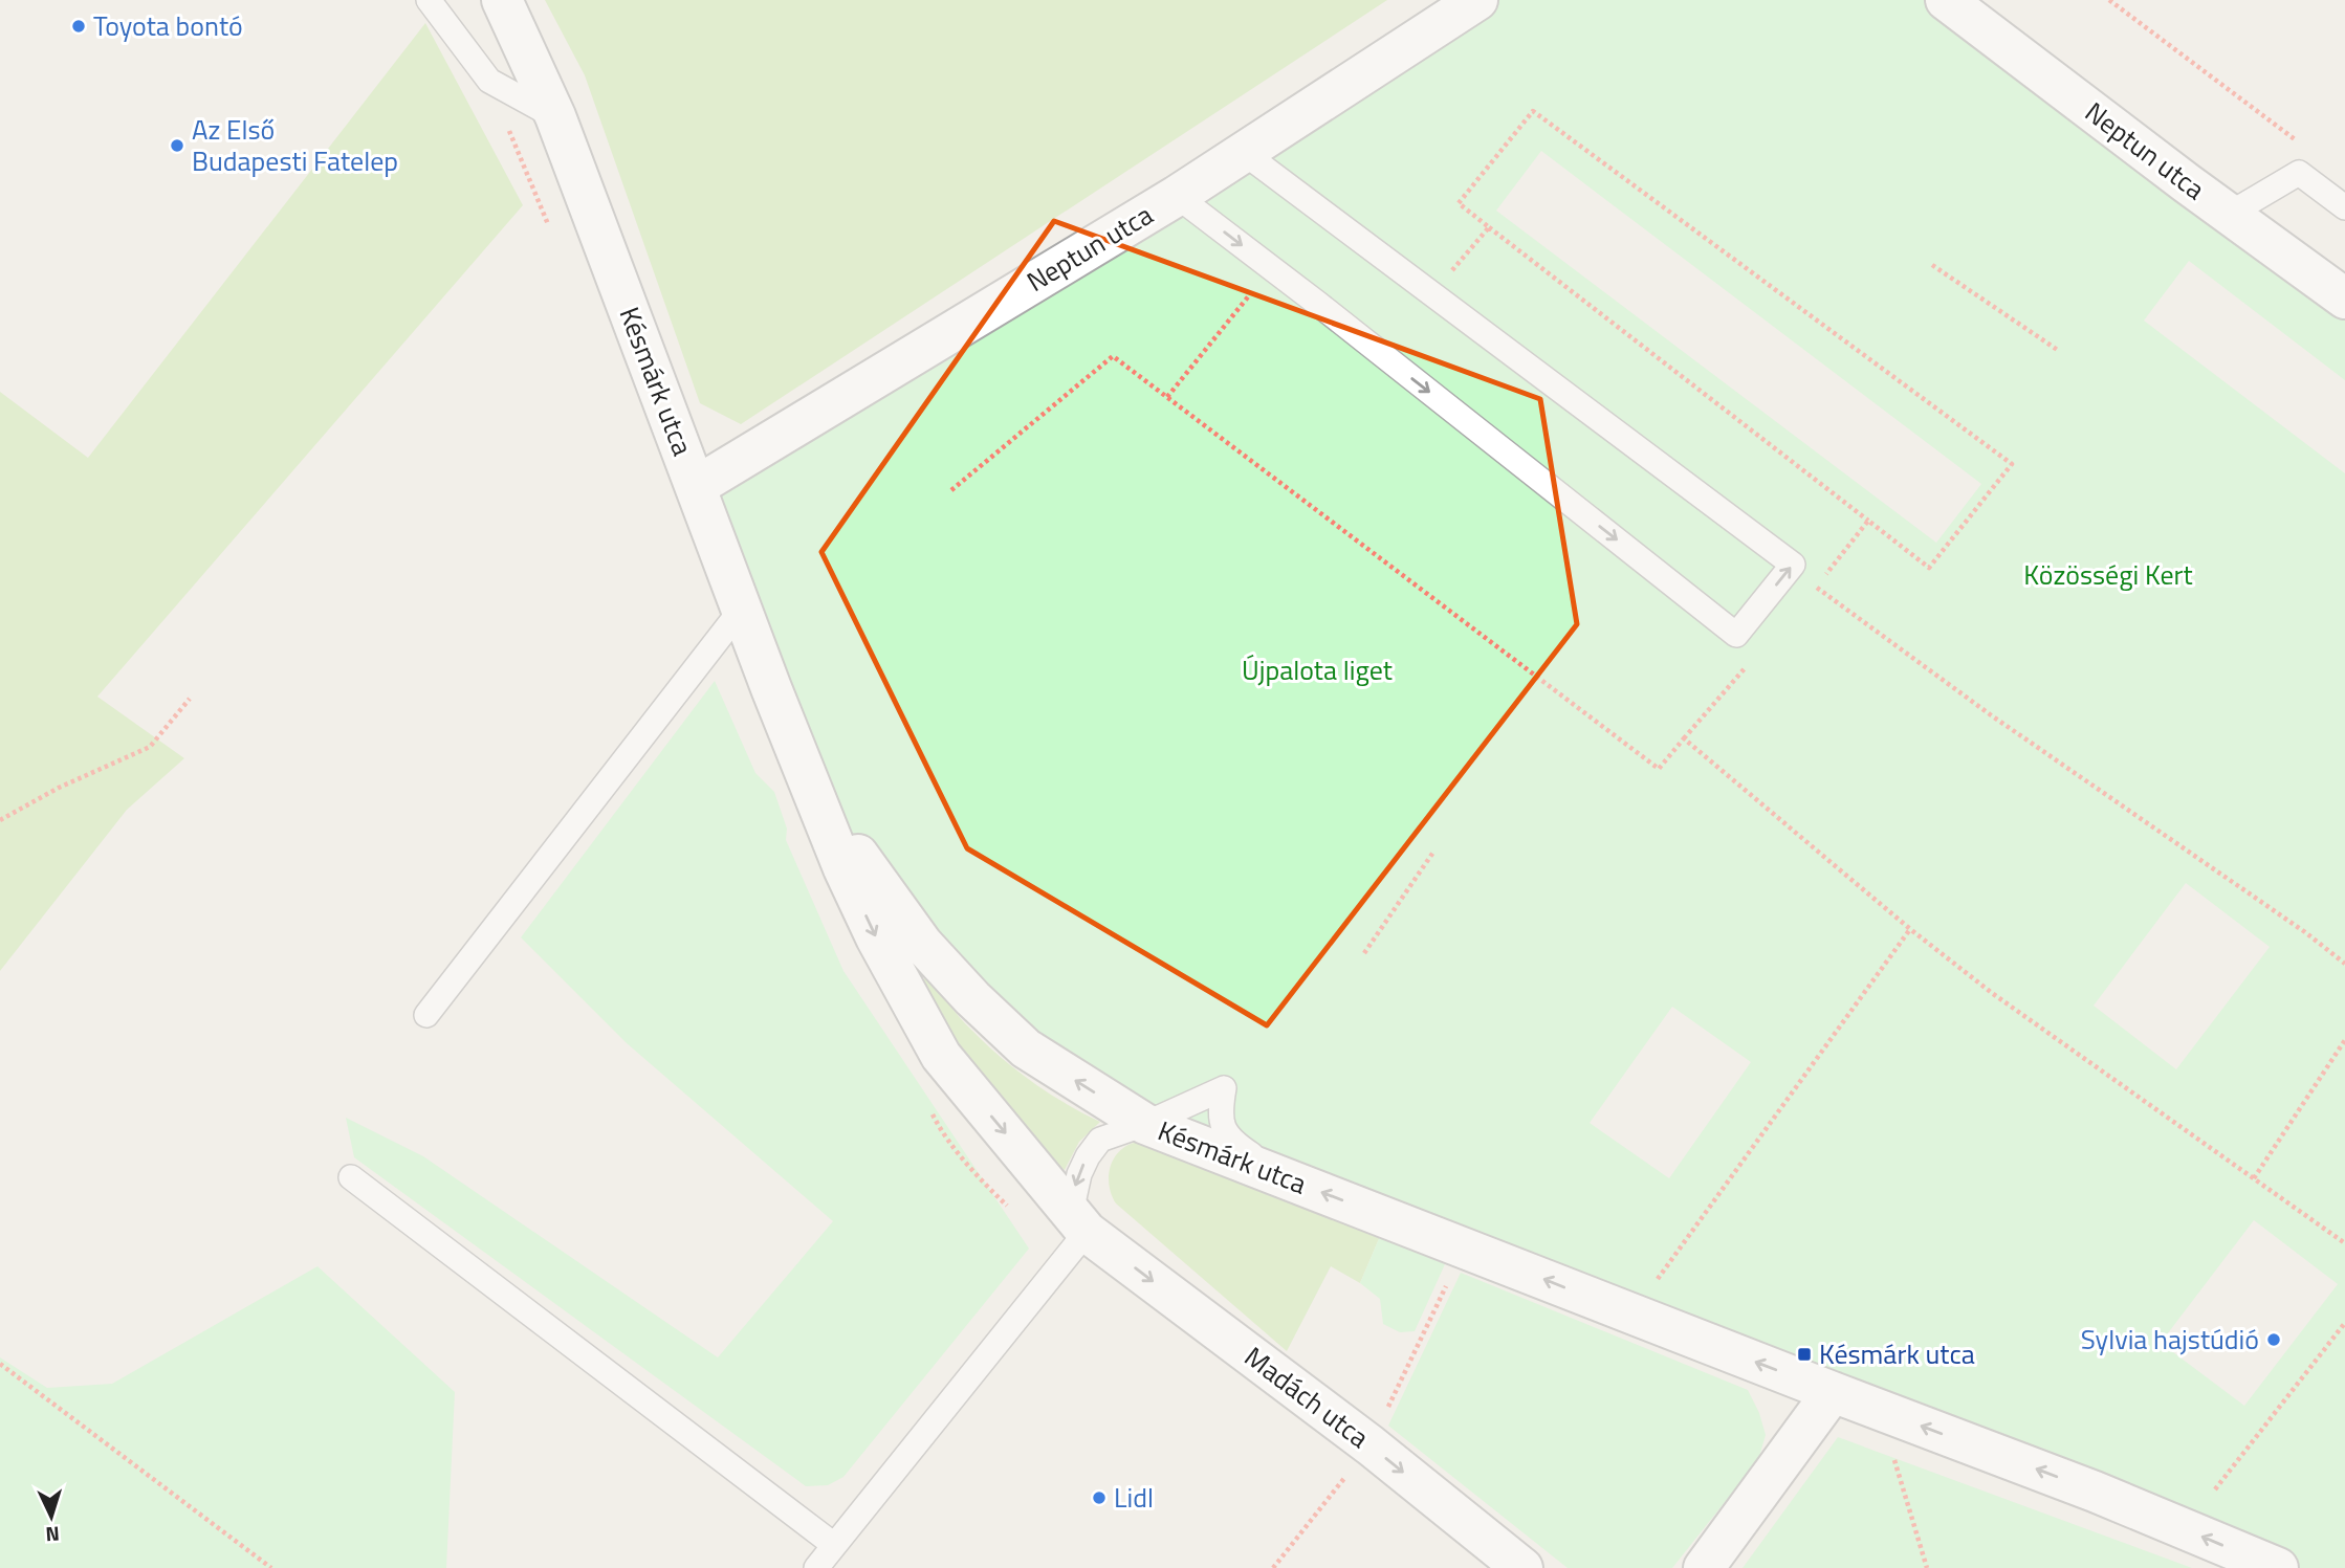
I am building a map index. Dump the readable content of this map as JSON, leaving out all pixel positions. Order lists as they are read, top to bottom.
{
  "streets": {
    "street": ["Neptun utca", "Késmárk utca", "Madách utca"]
  },
  "crossings": [
    ["Neptun utca", "Késmárk utca"],
    ["Késmárk utca", "Madách utca"]
  ],
  "one_way": ["Madách utca"],
  "parks": ["Közösségi Kert", "Újpalota liget"],
  "places": {
    "other": [
      "Toyota bontó",
      "Az Első Budapesti Fatelep",
      "Sylvia hajstúdió",
      "Lidl"
    ],
    "transit": ["Késmárk utca"]
  },
  "north": "bottom"
}
